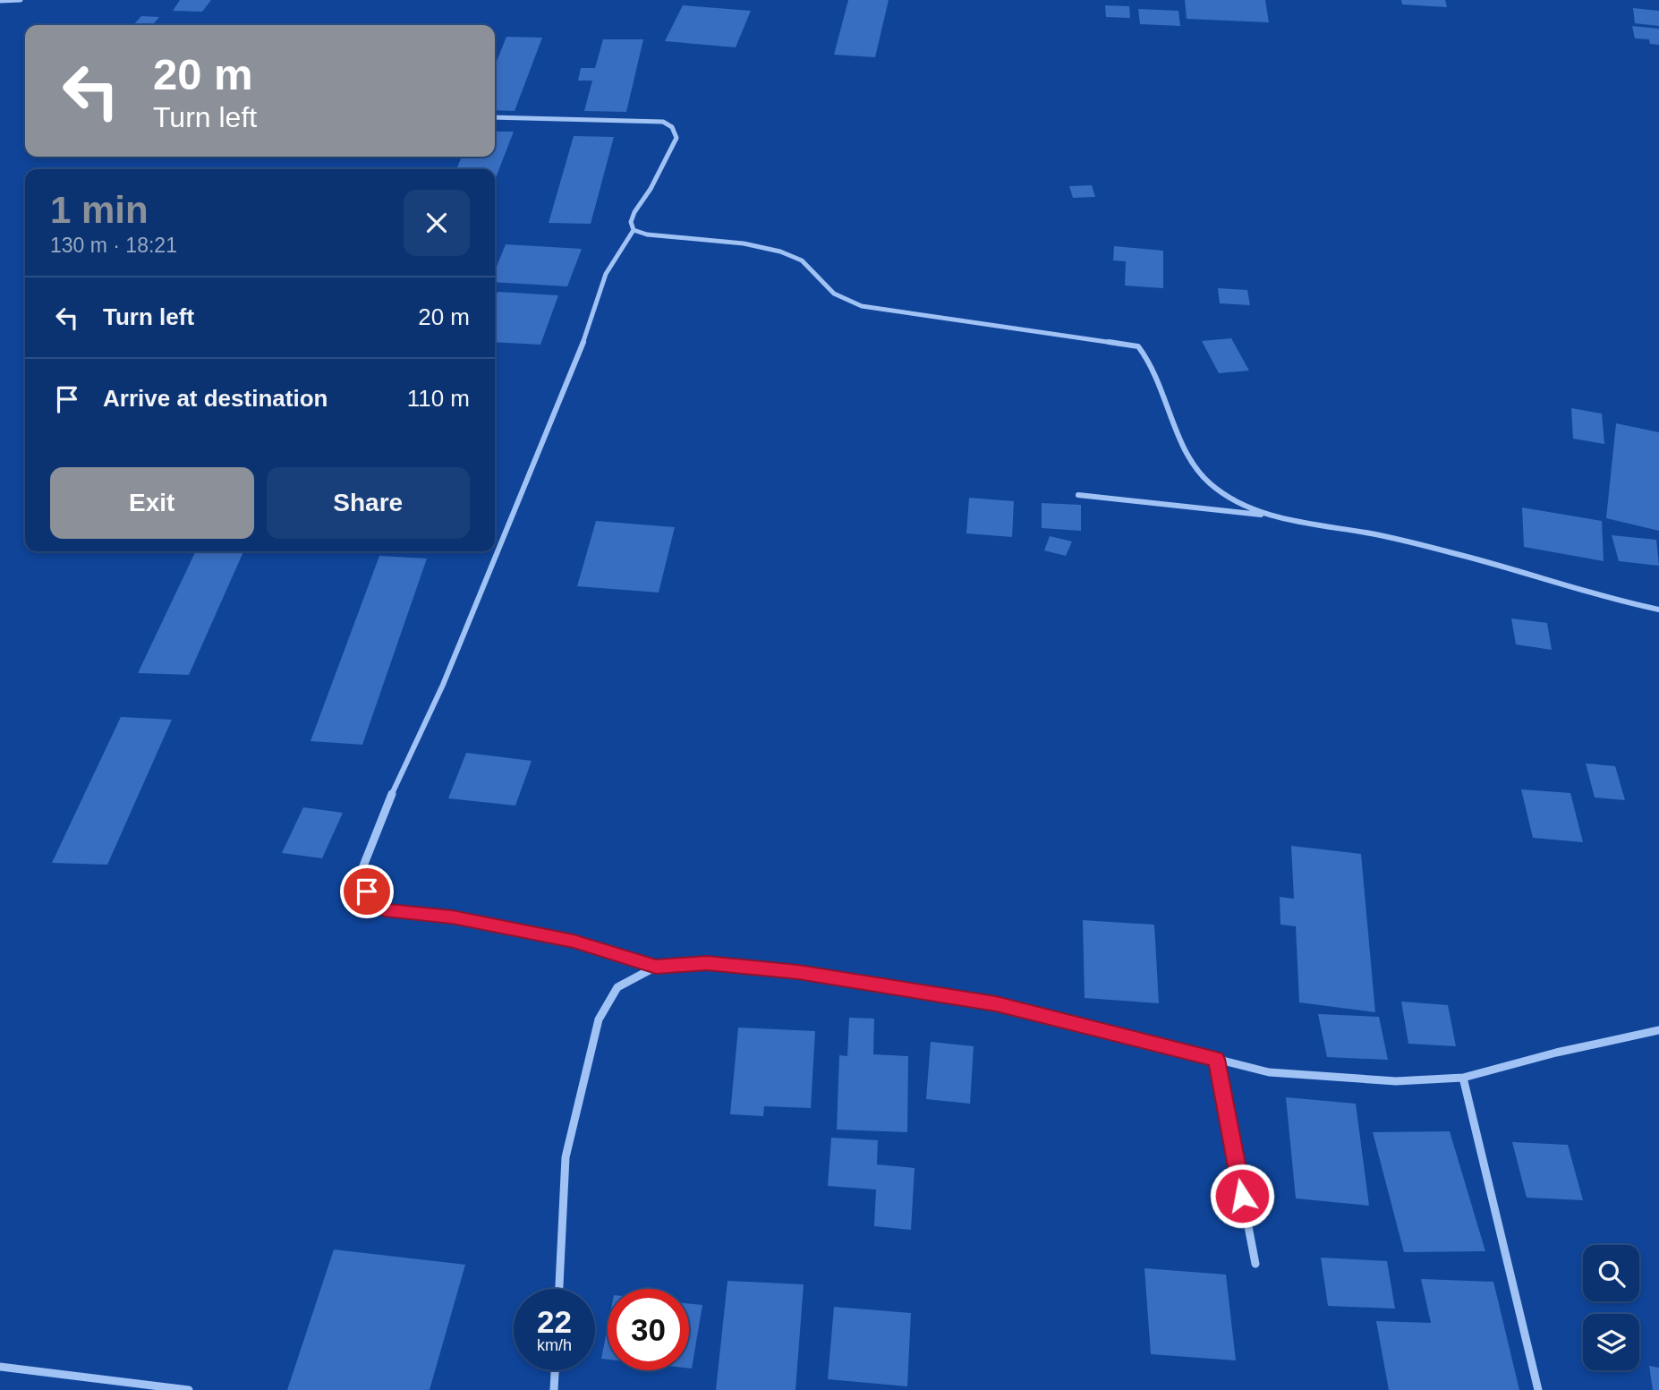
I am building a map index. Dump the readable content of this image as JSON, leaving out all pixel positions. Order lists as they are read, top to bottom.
{
  "page": {
    "turn": ["20 m", "Turn left"],
    "heading": ["1 min", "130 m · 18:21"],
    "list": [
      {
        "name": "Turn left",
        "value": "20 m"
      },
      {
        "name": "Arrive at destination",
        "value": "110 m"
      }
    ],
    "buttons": ["Exit", "Share"],
    "speed": "22 km/h",
    "limit": "30"
  }
}
